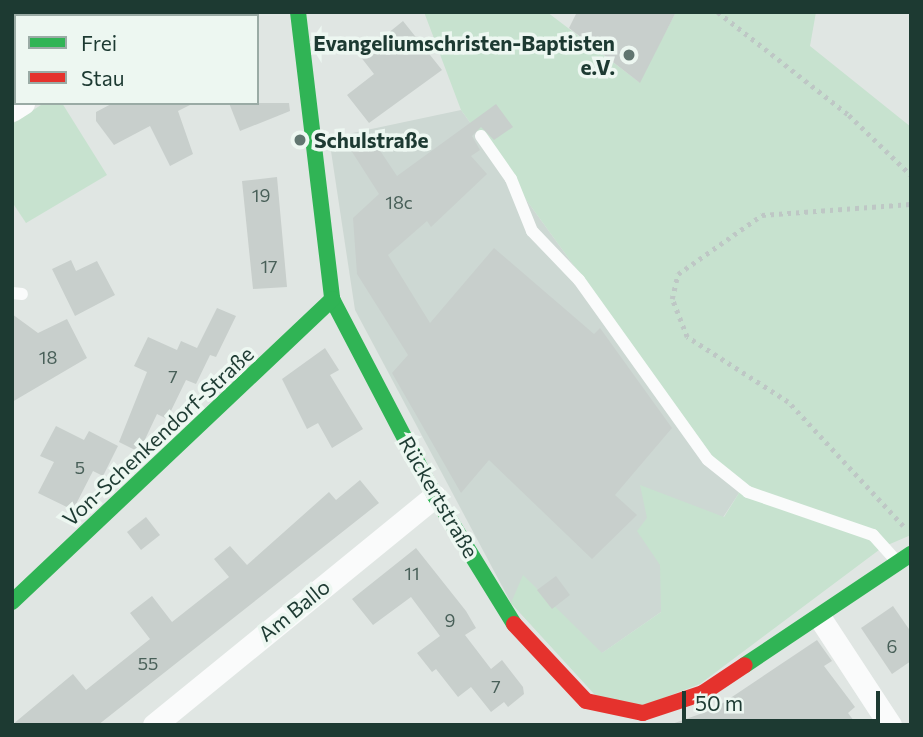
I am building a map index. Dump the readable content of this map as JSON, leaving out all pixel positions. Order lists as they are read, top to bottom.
{
  "streets": {
    "street": ["Von-Schenkendorf-Straße", "Rückertstraße", "Am Ballo"]
  },
  "crossings": [
    ["Von-Schenkendorf-Straße", "Rückertstraße"],
    ["Rückertstraße", "Am Ballo"]
  ],
  "places": ["Evangeliumschristen-Baptisten e.V.", "Schulstraße"],
  "house_numbers": [
    "19",
    "18c",
    "17",
    "18",
    "7",
    "5",
    "11",
    "9",
    "6",
    "55",
    "7"
  ],
  "legend": ["Frei", "Stau"],
  "scale_bar": "50 m"
}
